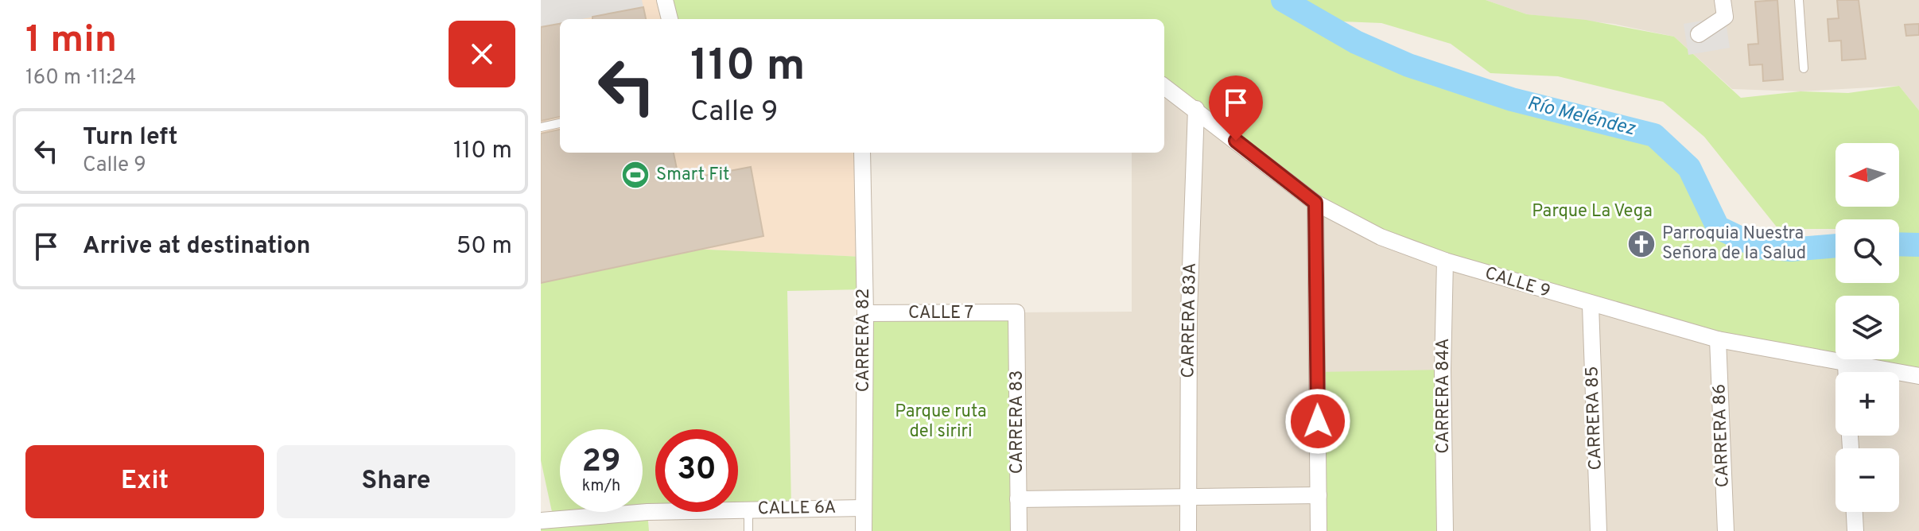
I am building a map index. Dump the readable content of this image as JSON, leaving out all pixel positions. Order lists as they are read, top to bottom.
{
  "streets": {
    "street": [
      "CALLE 9",
      "CALLE 7",
      "CARRERA 83A",
      "CARRERA 82",
      "CARRERA 84A",
      "CARRERA 85",
      "CARRERA 83",
      "CARRERA 86",
      "CALLE 6A"
    ]
  },
  "crossings": [
    ["CALLE 9", "CARRERA 83A"],
    ["CALLE 9", "CARRERA 84A"],
    ["CALLE 9", "CARRERA 85"],
    ["CALLE 9", "CARRERA 86"],
    ["CALLE 7", "CARRERA 82"],
    ["CALLE 7", "CARRERA 83"],
    ["CARRERA 82", "CALLE 6A"]
  ],
  "water": ["Río Meléndez"],
  "parks": ["Parque La Vega", "Parque ruta del siriri"],
  "places": {
    "sports": ["Smart Fit"],
    "church": ["Parroquia Nuestra Señora de la Salud"]
  },
  "north": "left",
  "page": {
    "heading": ["1 min", "160 m · 11:24"],
    "turn": ["110 m", "Calle 9"],
    "list": [
      {
        "name": "Turn left",
        "note": "Calle 9",
        "value": "110 m"
      },
      {
        "name": "Arrive at destination",
        "value": "50 m"
      }
    ],
    "map_buttons": ["+", "−"],
    "speed": "29 km/h",
    "limit": "30",
    "buttons": ["Exit", "Share"]
  }
}
